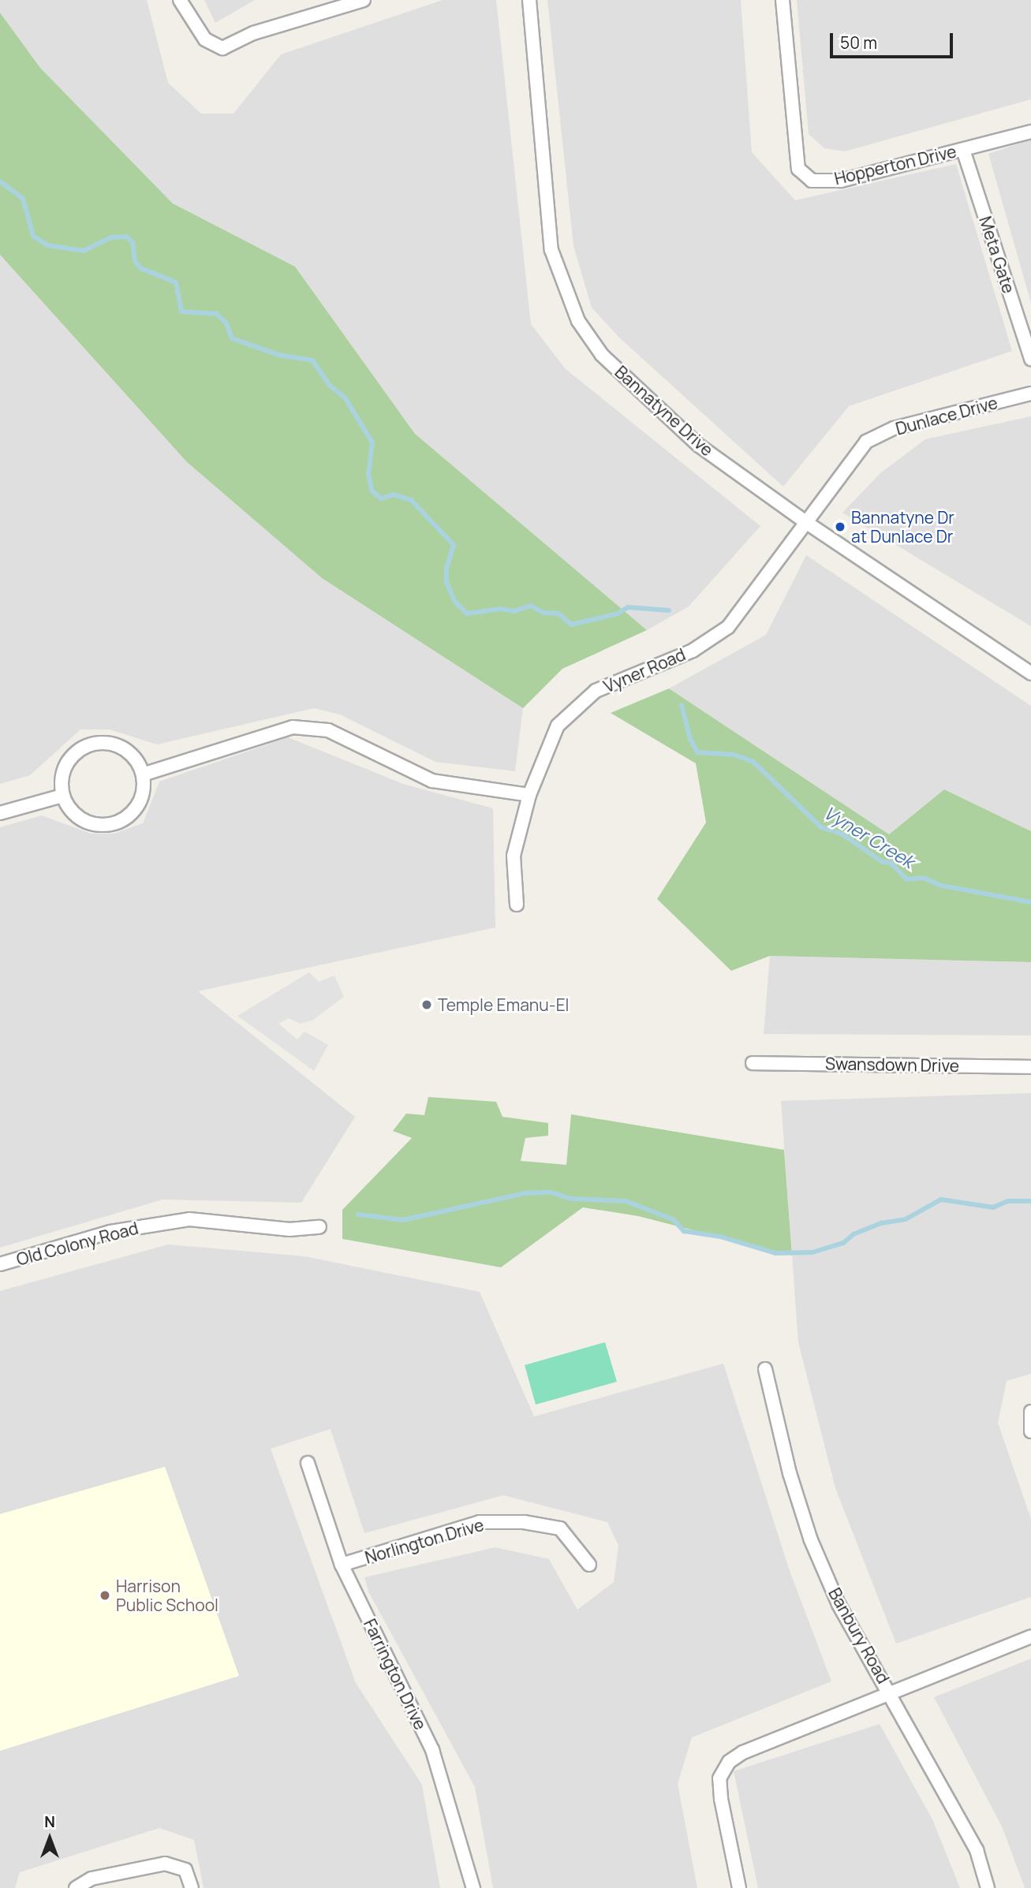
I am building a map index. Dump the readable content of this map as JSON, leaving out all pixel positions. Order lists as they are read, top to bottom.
{
  "streets": {
    "street": [
      "Hopperton Drive",
      "Meta Gate",
      "Bannatyne Drive",
      "Dunlace Drive",
      "Vyner Road",
      "Swansdown Drive",
      "Old Colony Road",
      "Norlington Drive",
      "Banbury Road",
      "Farrington Drive"
    ]
  },
  "crossings": [
    ["Hopperton Drive", "Meta Gate"],
    ["Bannatyne Drive", "Dunlace Drive"],
    ["Bannatyne Drive", "Vyner Road"],
    ["Dunlace Drive", "Vyner Road"],
    ["Norlington Drive", "Farrington Drive"]
  ],
  "water": ["Vyner Creek"],
  "places": ["Bannatyne Dr at Dunlace Dr", "Temple Emanu-El", "Harrison Public School"],
  "scale_bar": "50 m",
  "north": "top"
}
